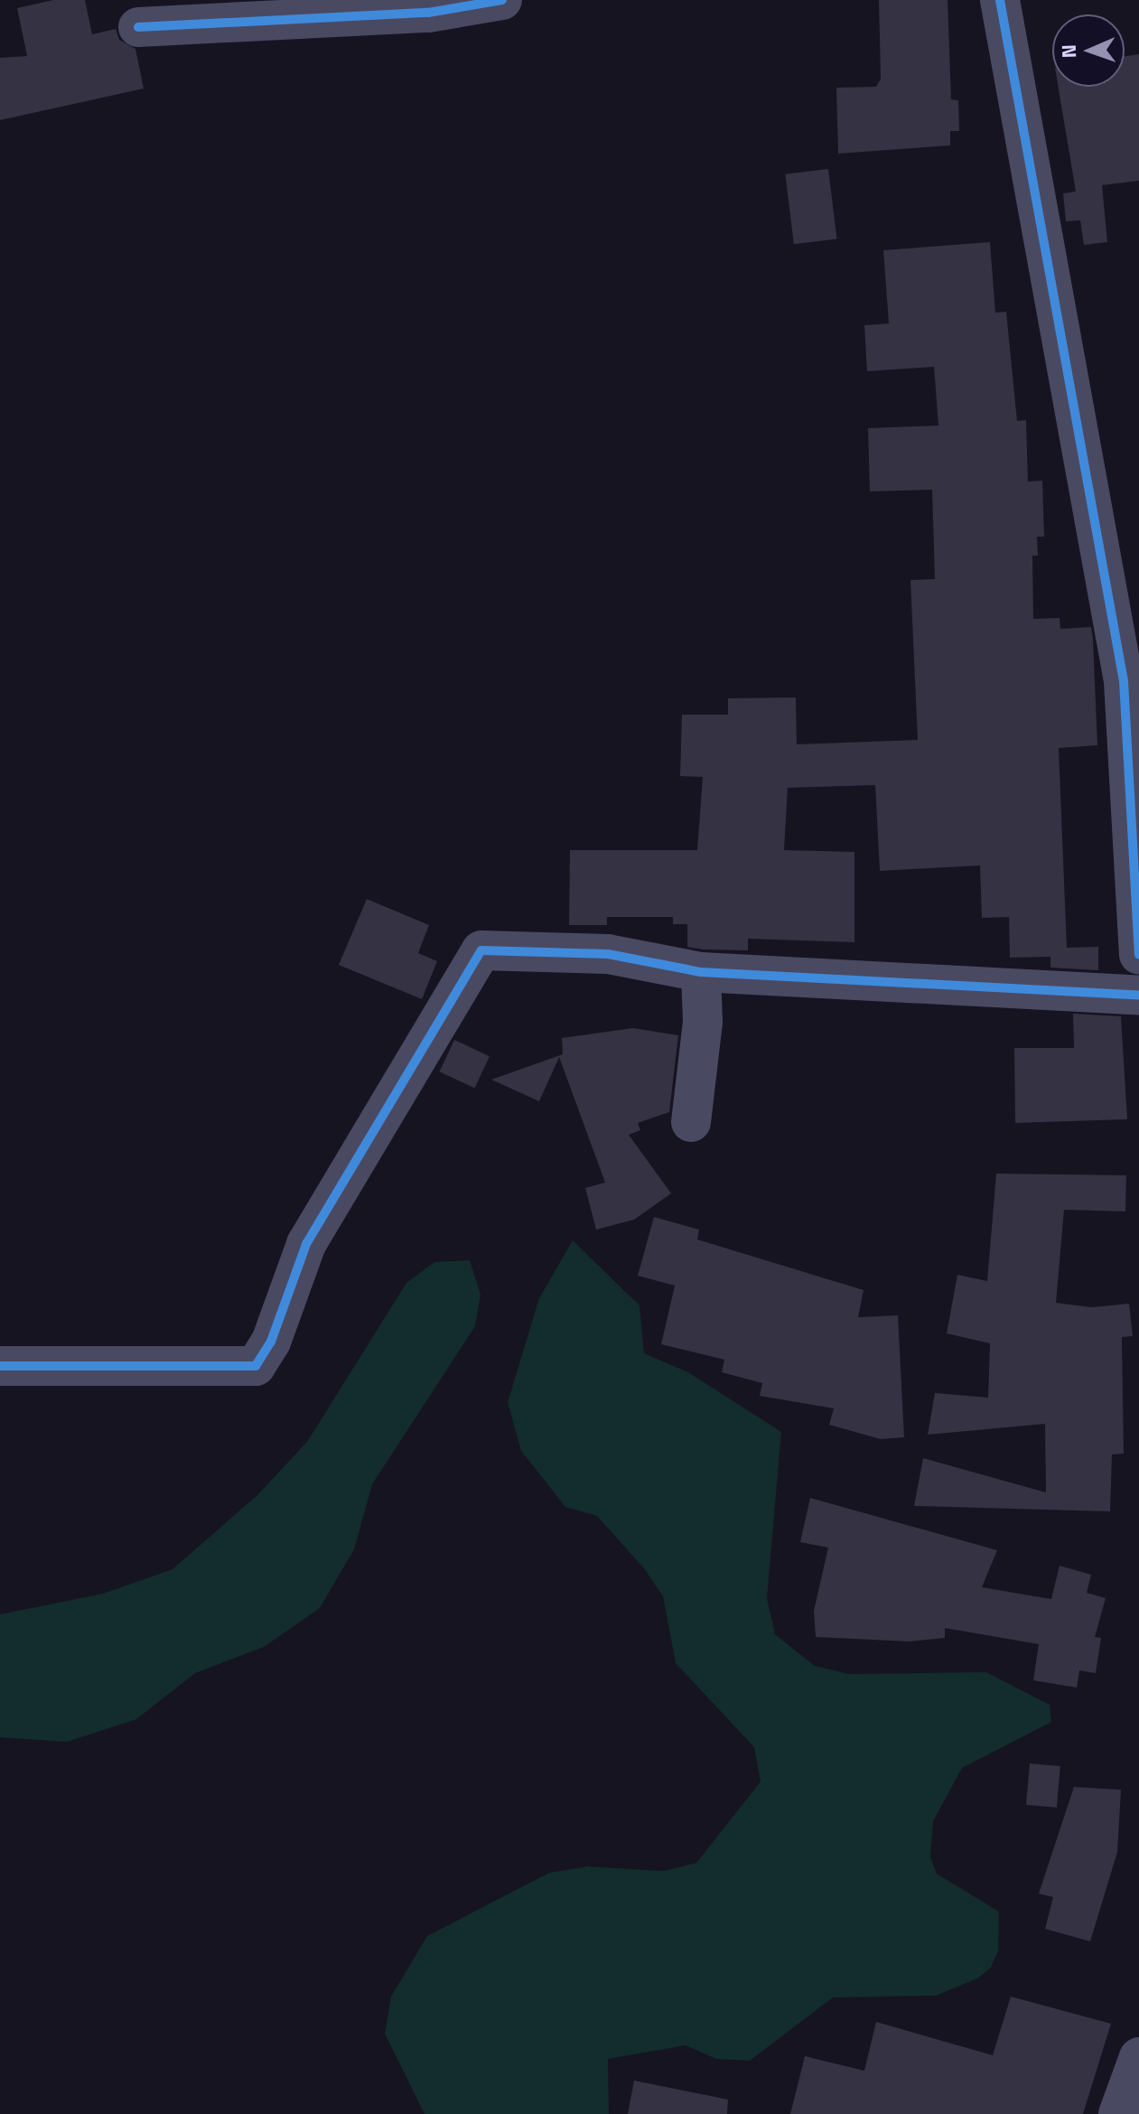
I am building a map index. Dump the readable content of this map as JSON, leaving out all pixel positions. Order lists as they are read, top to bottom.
{
  "north": "left"
}
